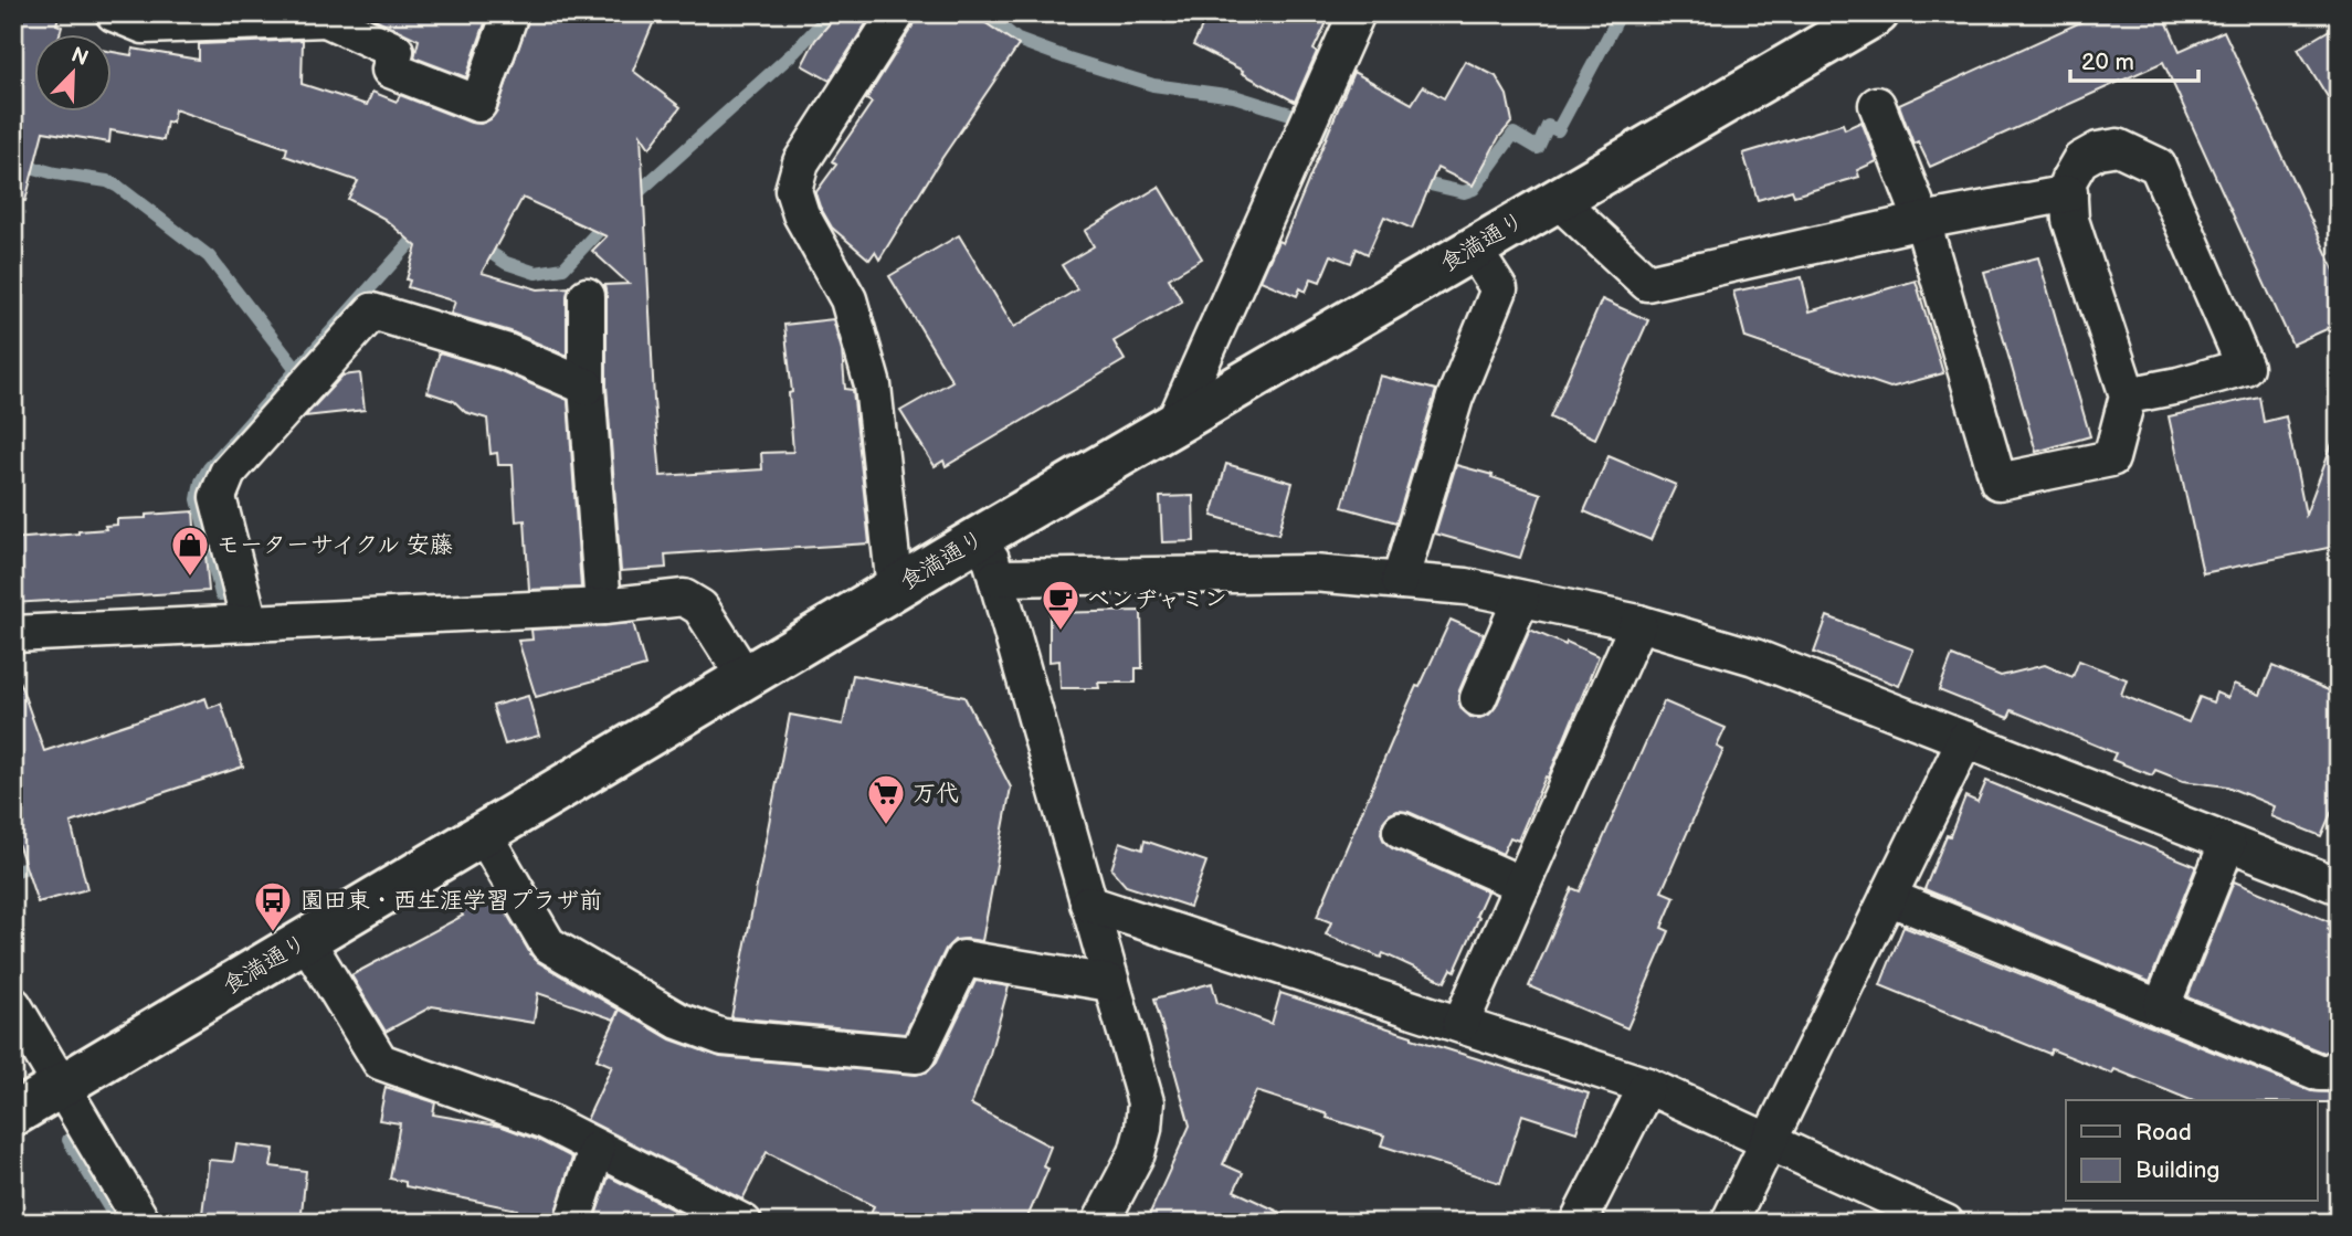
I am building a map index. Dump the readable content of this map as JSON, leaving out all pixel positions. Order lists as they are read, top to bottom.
{
  "streets": {
    "street": ["食満通り"]
  },
  "places": {
    "shop": ["モーターサイクル 安藤"],
    "cafe": ["ベンヂャミン"],
    "supermarket": ["万代"],
    "bus stop": ["園田東・西生涯学習プラザ前"]
  },
  "legend": ["Road", "Building"],
  "scale_bar": "20 m",
  "north": "top right"
}
